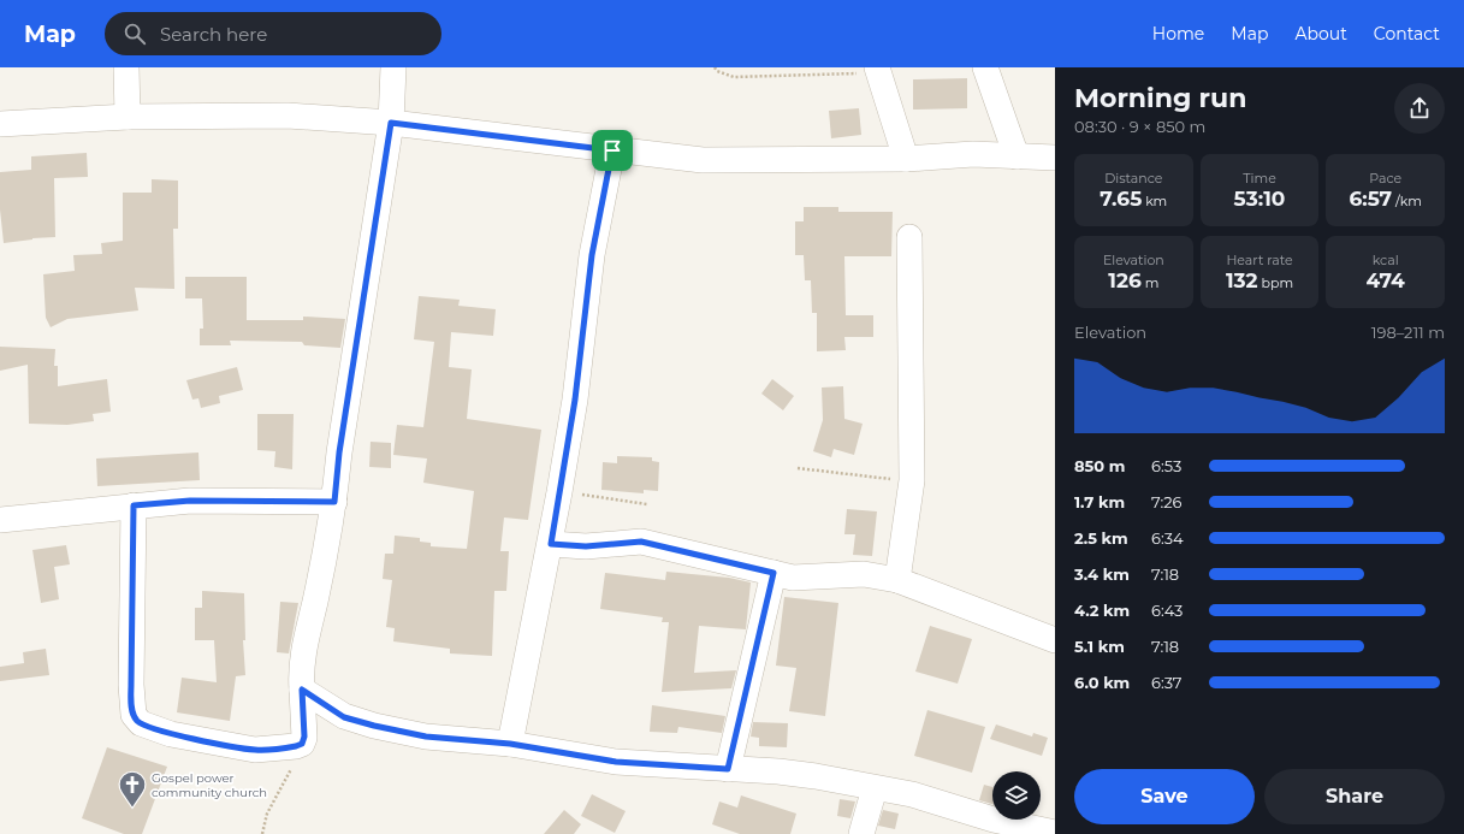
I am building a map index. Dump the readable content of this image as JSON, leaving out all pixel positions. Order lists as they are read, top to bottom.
{
  "places": {
    "church": ["Gospel power community church"]
  },
  "page": {
    "header": "Map",
    "search": "Search here",
    "nav": [
      "Home",
      "Map",
      "About",
      "Contact"
    ],
    "heading": ["Morning run", "08:30 · 9 × 850 m"],
    "stats": [
      ["Distance", "7.65 km"],
      ["Time", "53:10"],
      ["Pace", "6:57 /km"],
      ["Elevation", "126 m"],
      ["Heart rate", "132 bpm"],
      ["kcal", "474"]
    ],
    "chart": ["Elevation", "198–211 m"],
    "list": [
      {
        "name": "850 m",
        "note": "6:53"
      },
      {
        "name": "1.7 km",
        "note": "7:26"
      },
      {
        "name": "2.5 km",
        "note": "6:34"
      },
      {
        "name": "3.4 km",
        "note": "7:18"
      },
      {
        "name": "4.2 km",
        "note": "6:43"
      },
      {
        "name": "5.1 km",
        "note": "7:18"
      },
      {
        "name": "6.0 km",
        "note": "6:37"
      }
    ],
    "buttons": ["Save", "Share"]
  }
}
